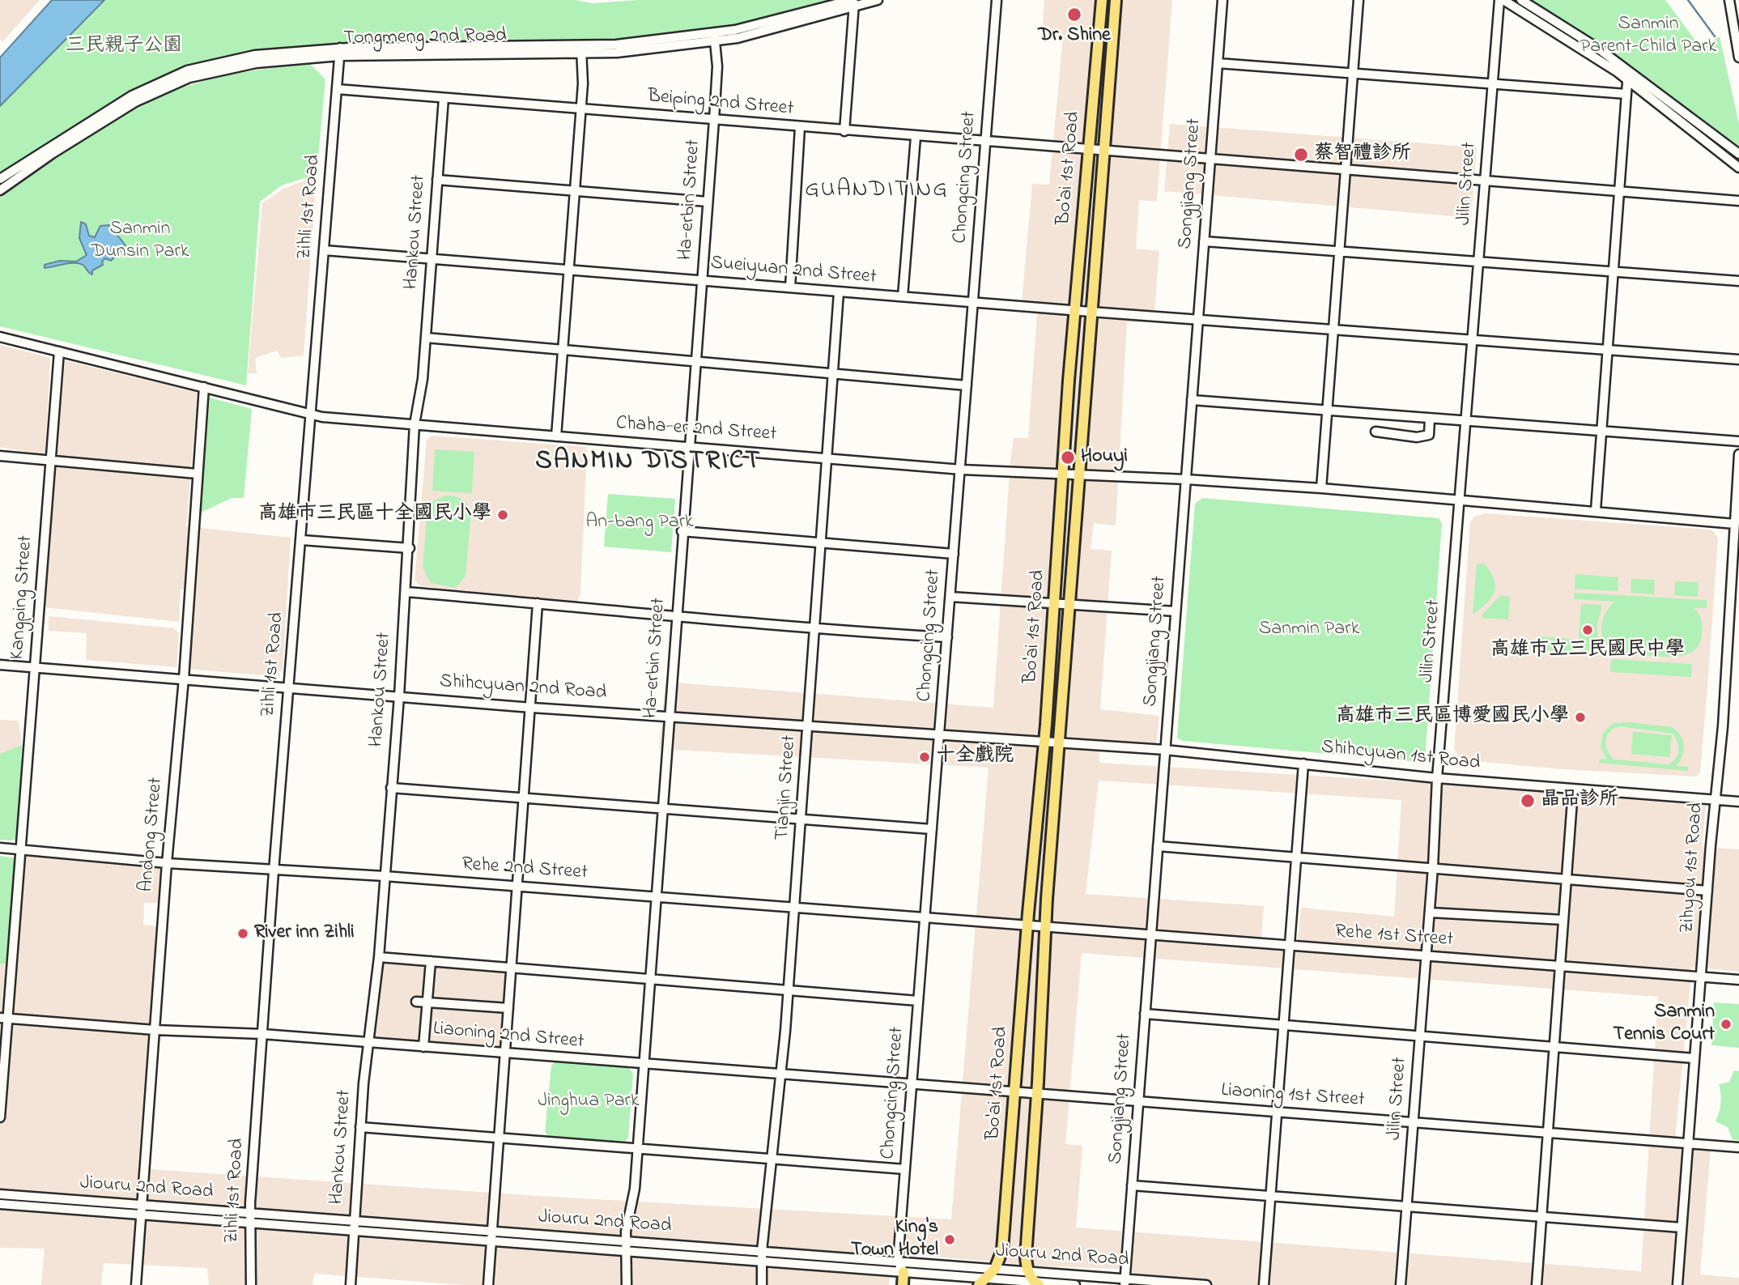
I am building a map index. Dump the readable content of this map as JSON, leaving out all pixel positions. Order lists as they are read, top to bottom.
{
  "streets": {
    "main road": ["Bo'ai 1st Road"],
    "street": [
      "Tongmeng 2nd Road",
      "Beiping 2nd Street",
      "Chongcing Street",
      "Songjiang Street",
      "Jilin Street",
      "Ha-erbin Street",
      "Zihli 1st Road",
      "Hankou Street",
      "Sueiyuan 2nd Street",
      "Chaha-er 2nd Street",
      "Kangping Street",
      "Shihcyuan 2nd Road",
      "Shihcyuan 1st Road",
      "Tianjin Street",
      "Andong Street",
      "Zihyou 1st Road",
      "Rehe 2nd Street",
      "Rehe 1st Street",
      "Liaoning 2nd Street",
      "Liaoning 1st Street",
      "Jiouru 2nd Road"
    ]
  },
  "crossings": [
    ["Tongmeng 2nd Road", "Ha-erbin Street"],
    ["Tongmeng 2nd Road", "Zihli 1st Road"],
    ["Beiping 2nd Street", "Bo'ai 1st Road"],
    ["Beiping 2nd Street", "Chongcing Street"],
    ["Beiping 2nd Street", "Songjiang Street"],
    ["Beiping 2nd Street", "Jilin Street"],
    ["Beiping 2nd Street", "Ha-erbin Street"],
    ["Beiping 2nd Street", "Zihli 1st Road"],
    ["Beiping 2nd Street", "Hankou Street"],
    ["Bo'ai 1st Road", "Sueiyuan 2nd Street"],
    ["Bo'ai 1st Road", "Chaha-er 2nd Street"],
    ["Bo'ai 1st Road", "Shihcyuan 2nd Road"],
    ["Bo'ai 1st Road", "Shihcyuan 1st Road"],
    ["Bo'ai 1st Road", "Rehe 2nd Street"],
    ["Bo'ai 1st Road", "Rehe 1st Street"],
    ["Bo'ai 1st Road", "Liaoning 2nd Street"],
    ["Bo'ai 1st Road", "Liaoning 1st Street"],
    ["Bo'ai 1st Road", "Jiouru 2nd Road"],
    ["Chongcing Street", "Sueiyuan 2nd Street"],
    ["Chongcing Street", "Chaha-er 2nd Street"],
    ["Chongcing Street", "Shihcyuan 2nd Road"],
    ["Chongcing Street", "Rehe 2nd Street"],
    ["Chongcing Street", "Liaoning 2nd Street"],
    ["Chongcing Street", "Jiouru 2nd Road"],
    ["Songjiang Street", "Sueiyuan 2nd Street"],
    ["Songjiang Street", "Chaha-er 2nd Street"],
    ["Songjiang Street", "Shihcyuan 1st Road"],
    ["Songjiang Street", "Rehe 1st Street"],
    ["Songjiang Street", "Liaoning 1st Street"],
    ["Songjiang Street", "Jiouru 2nd Road"],
    ["Jilin Street", "Sueiyuan 2nd Street"],
    ["Jilin Street", "Chaha-er 2nd Street"],
    ["Jilin Street", "Shihcyuan 1st Road"],
    ["Jilin Street", "Rehe 1st Street"],
    ["Jilin Street", "Liaoning 1st Street"],
    ["Ha-erbin Street", "Sueiyuan 2nd Street"],
    ["Ha-erbin Street", "Chaha-er 2nd Street"],
    ["Ha-erbin Street", "Shihcyuan 2nd Road"],
    ["Ha-erbin Street", "Rehe 2nd Street"],
    ["Ha-erbin Street", "Liaoning 2nd Street"],
    ["Ha-erbin Street", "Jiouru 2nd Road"],
    ["Zihli 1st Road", "Sueiyuan 2nd Street"],
    ["Zihli 1st Road", "Chaha-er 2nd Street"],
    ["Zihli 1st Road", "Shihcyuan 2nd Road"],
    ["Zihli 1st Road", "Rehe 2nd Street"],
    ["Zihli 1st Road", "Liaoning 2nd Street"],
    ["Zihli 1st Road", "Jiouru 2nd Road"],
    ["Hankou Street", "Sueiyuan 2nd Street"],
    ["Hankou Street", "Chaha-er 2nd Street"],
    ["Hankou Street", "Shihcyuan 2nd Road"],
    ["Hankou Street", "Rehe 2nd Street"],
    ["Hankou Street", "Liaoning 2nd Street"],
    ["Hankou Street", "Jiouru 2nd Road"],
    ["Sueiyuan 2nd Street", "Tianjin Street"],
    ["Chaha-er 2nd Street", "Kangping Street"],
    ["Chaha-er 2nd Street", "Tianjin Street"],
    ["Chaha-er 2nd Street", "Andong Street"],
    ["Chaha-er 2nd Street", "Zihyou 1st Road"],
    ["Kangping Street", "Shihcyuan 2nd Road"],
    ["Kangping Street", "Rehe 2nd Street"],
    ["Kangping Street", "Liaoning 2nd Street"],
    ["Shihcyuan 2nd Road", "Shihcyuan 1st Road"],
    ["Shihcyuan 2nd Road", "Tianjin Street"],
    ["Shihcyuan 2nd Road", "Andong Street"],
    ["Shihcyuan 1st Road", "Zihyou 1st Road"],
    ["Tianjin Street", "Rehe 2nd Street"],
    ["Tianjin Street", "Liaoning 2nd Street"],
    ["Tianjin Street", "Jiouru 2nd Road"],
    ["Andong Street", "Rehe 2nd Street"],
    ["Andong Street", "Liaoning 2nd Street"],
    ["Andong Street", "Jiouru 2nd Road"],
    ["Zihyou 1st Road", "Rehe 1st Street"],
    ["Zihyou 1st Road", "Liaoning 1st Street"],
    ["Rehe 2nd Street", "Rehe 1st Street"],
    ["Liaoning 2nd Street", "Liaoning 1st Street"]
  ],
  "districts": ["GUANDITING", "SANMIN DISTRICT"],
  "parks": [
    "Sanmin Parent-Child Park",
    "三民親子公園",
    "Sanmin Dunsin Park",
    "An-bang Park",
    "Sanmin Park",
    "Jinghua Park"
  ],
  "places": [
    "Dr. Shine",
    "蔡智禮診所",
    "Houyi",
    "高雄市三民區十全國民小學",
    "高雄市立三民國民中學",
    "高雄市三民區博愛國民小學",
    "十全戲院",
    "晶品診所",
    "River inn Zihli",
    "Sanmin Tennis Court",
    "King's Town Hotel"
  ]
}
